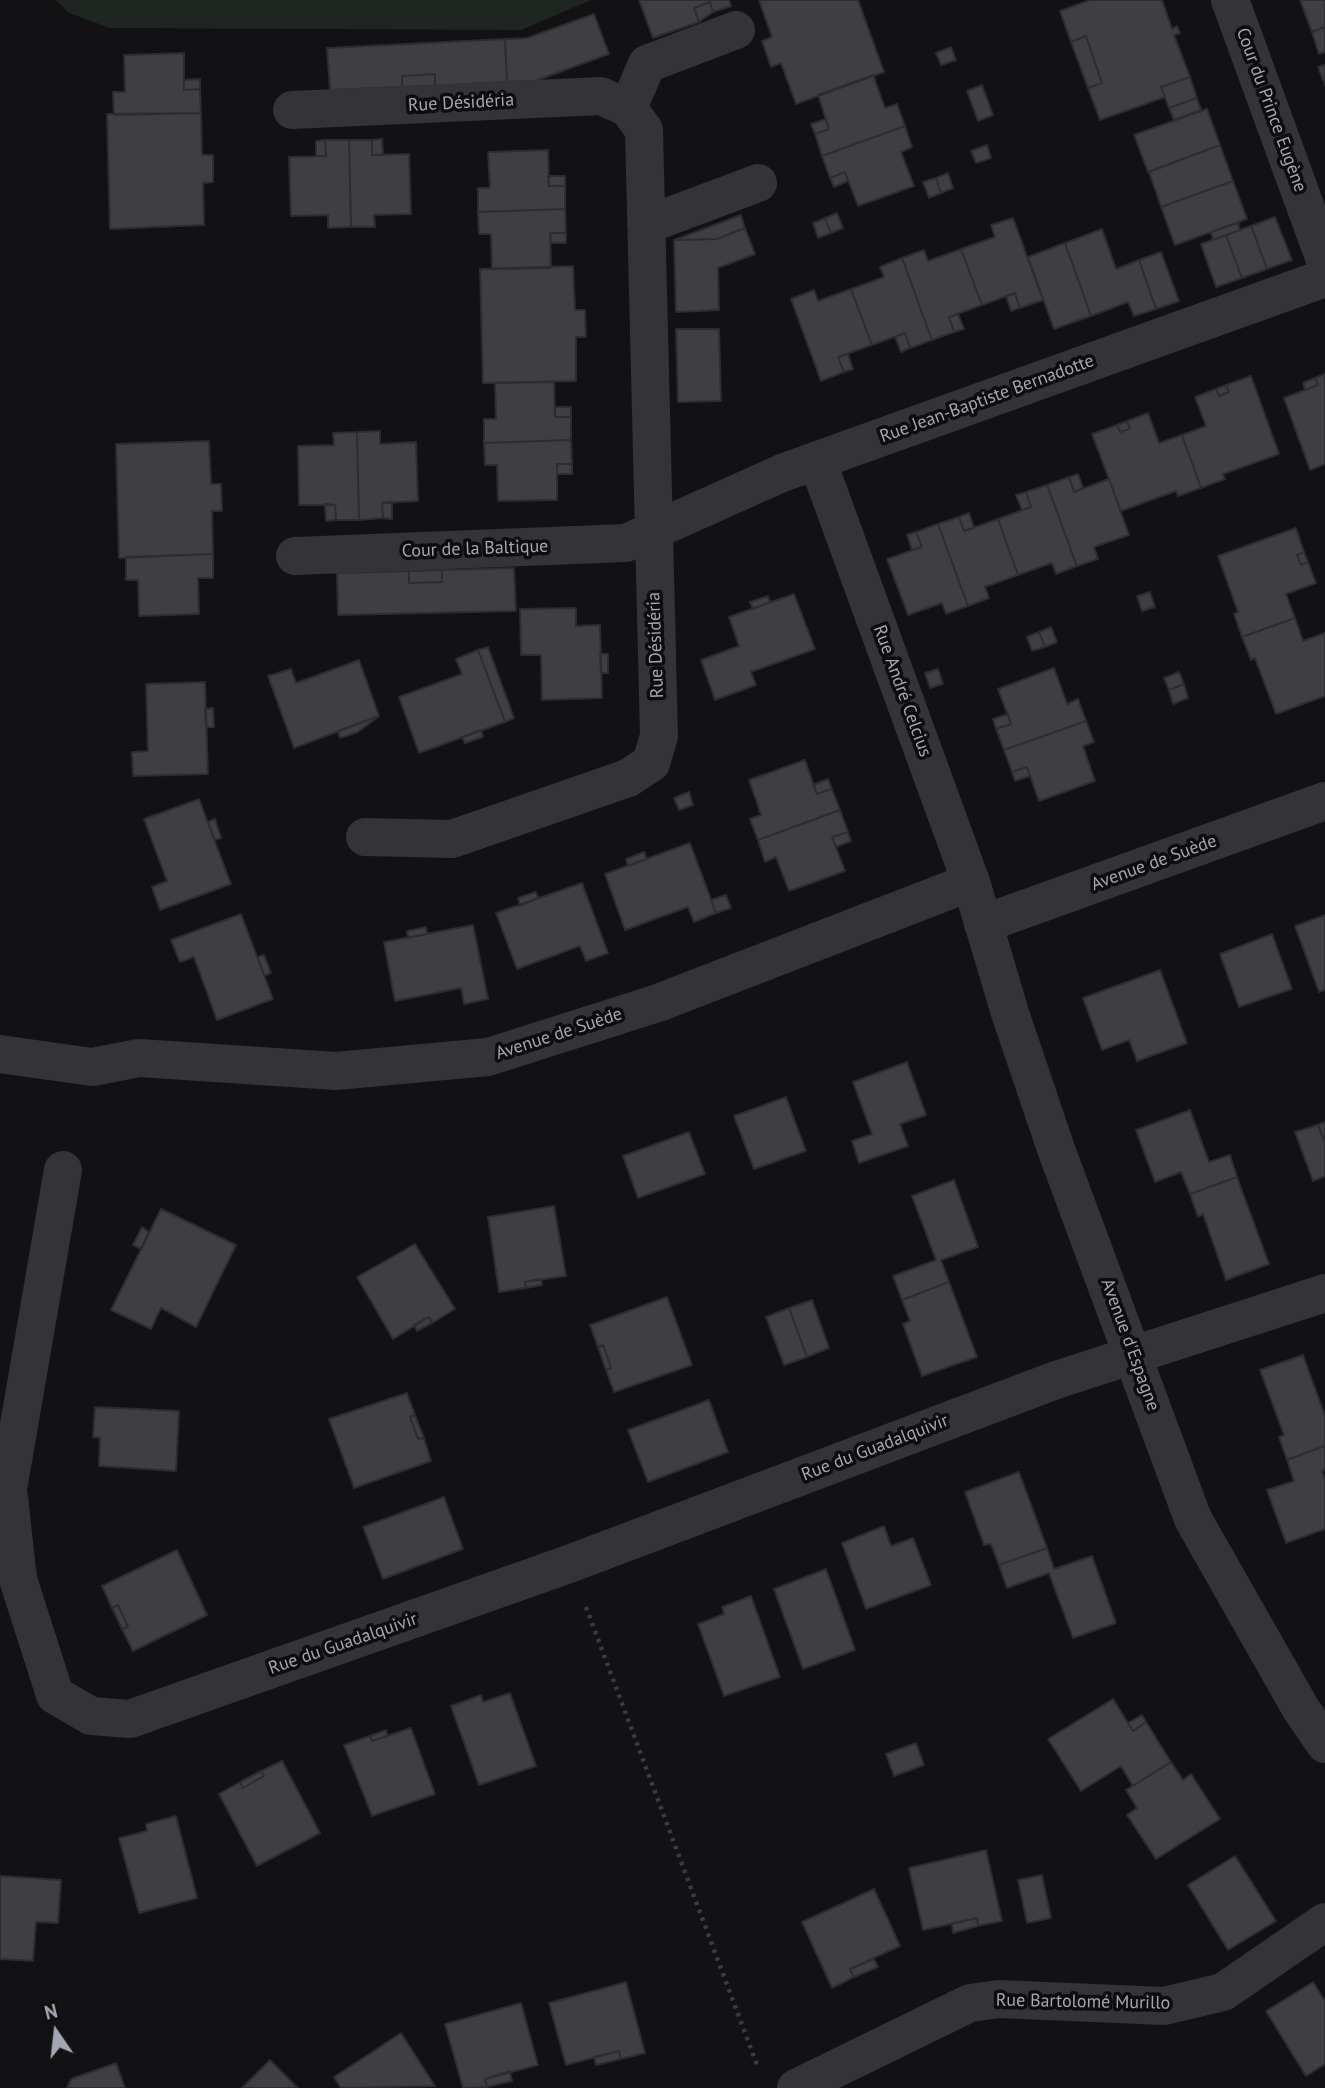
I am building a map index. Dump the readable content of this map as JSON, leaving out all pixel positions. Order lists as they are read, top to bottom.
{
  "streets": {
    "street": [
      "Rue Désidéria",
      "Cour du Prince Eugène",
      "Rue Jean-Baptiste Bernadotte",
      "Cour de la Baltique",
      "Rue André Celcius",
      "Avenue de Suède",
      "Avenue d'Espagne",
      "Rue du Guadalquivir",
      "Rue Bartolomé Murillo"
    ]
  },
  "crossings": [
    ["Rue Désidéria", "Rue Jean-Baptiste Bernadotte"],
    ["Rue Désidéria", "Cour de la Baltique"],
    ["Rue Jean-Baptiste Bernadotte", "Cour de la Baltique"],
    ["Rue Jean-Baptiste Bernadotte", "Rue André Celcius"],
    ["Rue André Celcius", "Avenue de Suède"],
    ["Rue André Celcius", "Avenue d'Espagne"],
    ["Avenue de Suède", "Avenue d'Espagne"],
    ["Avenue d'Espagne", "Rue du Guadalquivir"]
  ],
  "north": "top"
}
